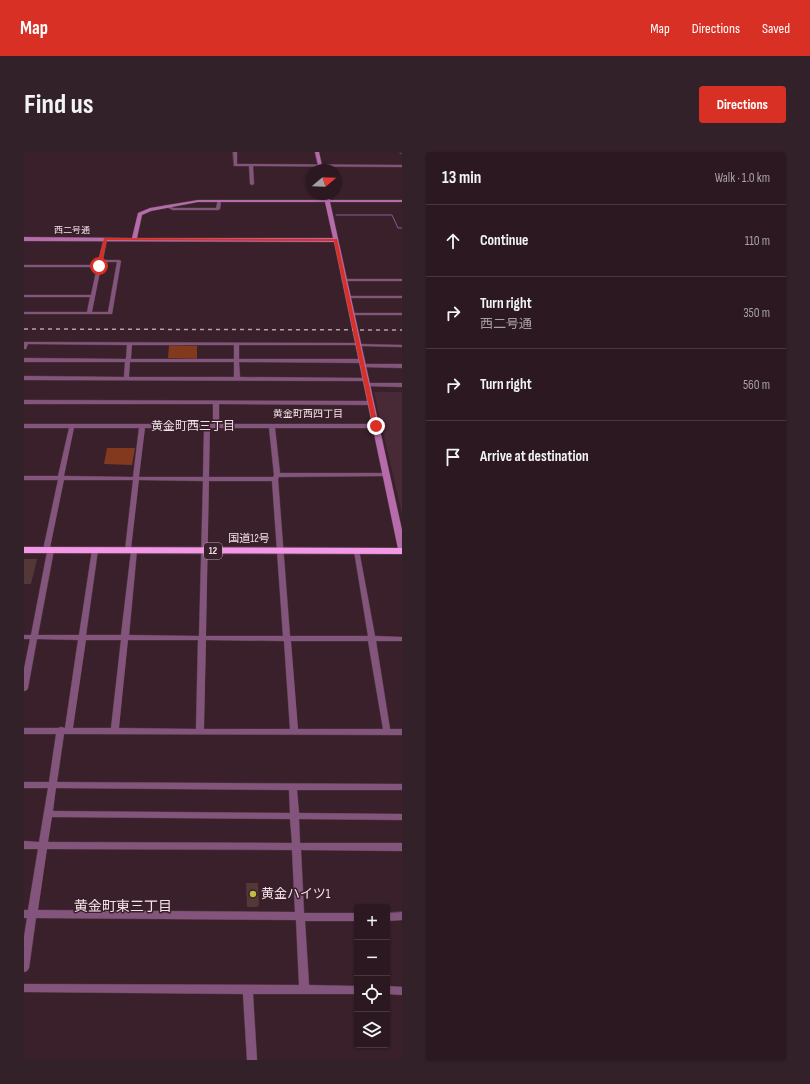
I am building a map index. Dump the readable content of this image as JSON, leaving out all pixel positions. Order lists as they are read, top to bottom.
{
  "streets": {
    "highway": ["国道12号", "12"],
    "street": ["西二号通"]
  },
  "districts": ["黄金町西四丁目", "黄金町西三丁目", "黄金町東三丁目"],
  "places": ["黄金ハイツ1"],
  "north": "right",
  "page": {
    "header": "Map",
    "nav": ["Map", "Directions", "Saved"],
    "buttons": "Directions",
    "title": "Find us",
    "heading": ["13 min", "Walk · 1.0 km"],
    "list": [
      ["Continue", "110 m"],
      ["Turn right", "西二号通", "350 m"],
      ["Turn right", "560 m"],
      "Arrive at destination"
    ],
    "map_buttons": ["+", "−"]
  }
}
